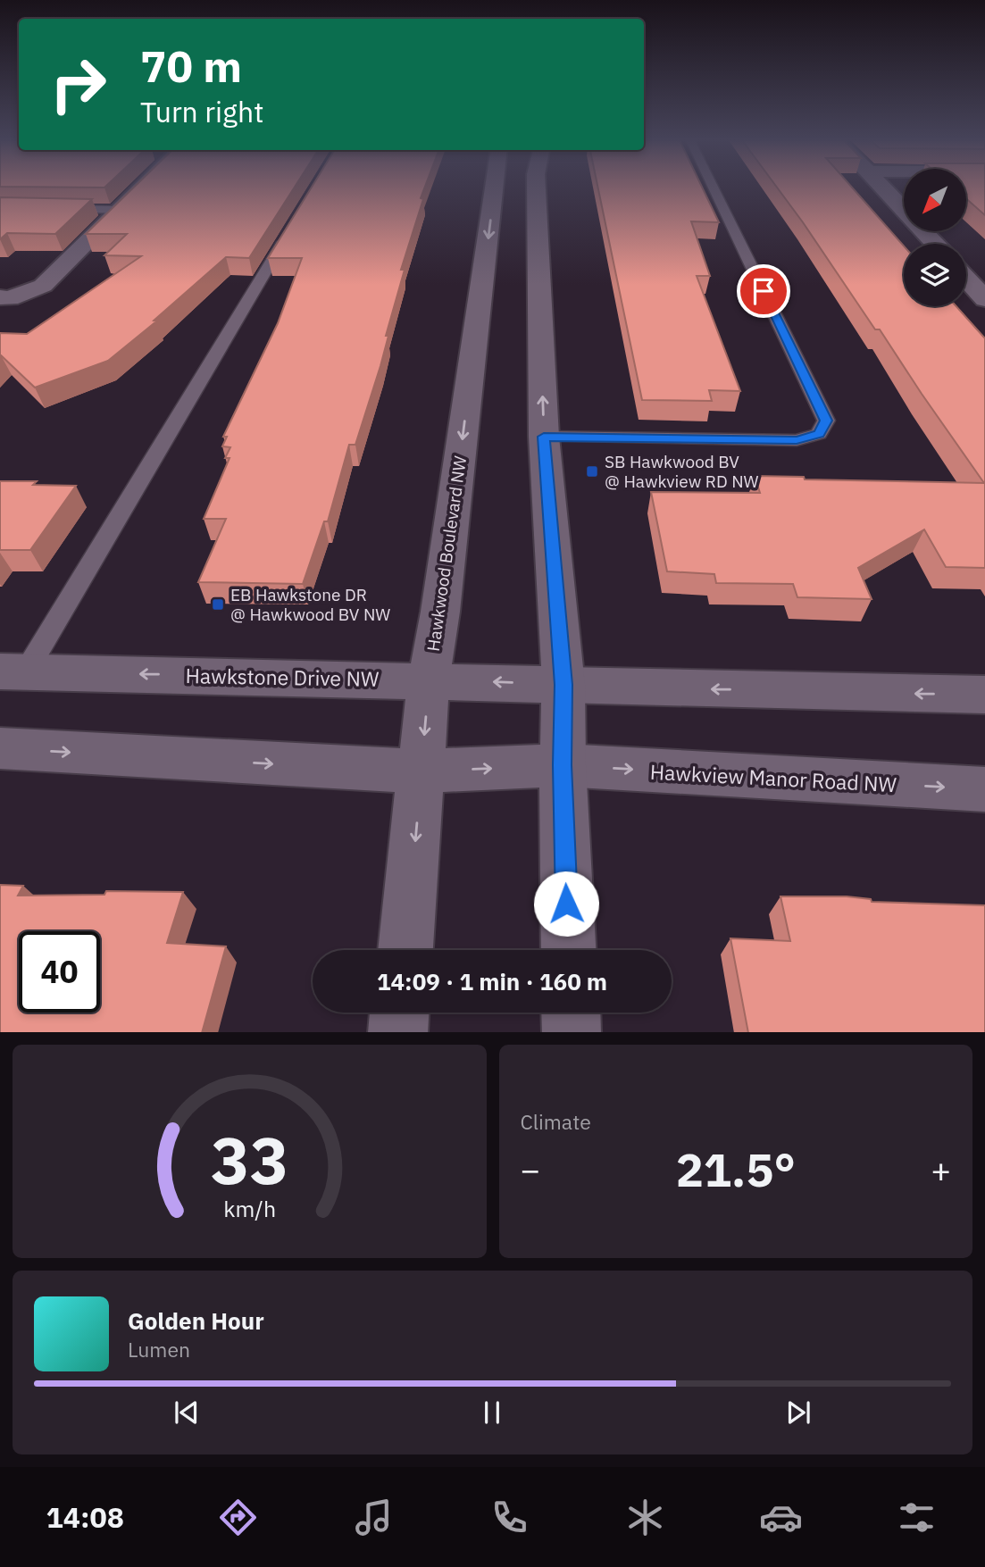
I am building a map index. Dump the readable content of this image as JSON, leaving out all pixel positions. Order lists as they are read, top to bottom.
{
  "streets": {
    "street": ["Hawkwood Boulevard NW", "Hawkstone Drive NW", "Hawkview Manor Road NW"]
  },
  "crossings": [
    ["Hawkwood Boulevard NW", "Hawkstone Drive NW"]
  ],
  "places": {
    "transit": ["SB Hawkwood BV @ Hawkview RD NW", "EB Hawkstone DR @ Hawkwood BV NW"]
  },
  "north": "bottom left",
  "page": {
    "turn": ["70 m", "Turn right"],
    "limit": "40",
    "trip": "14:09 · 1 min · 160 m",
    "tile": "Climate",
    "heat": ["−", "21.5°", "+"],
    "song": ["Golden Hour", "Lumen"],
    "tabs": "14:08",
    "gauge": ["33", "km/h"]
  }
}
